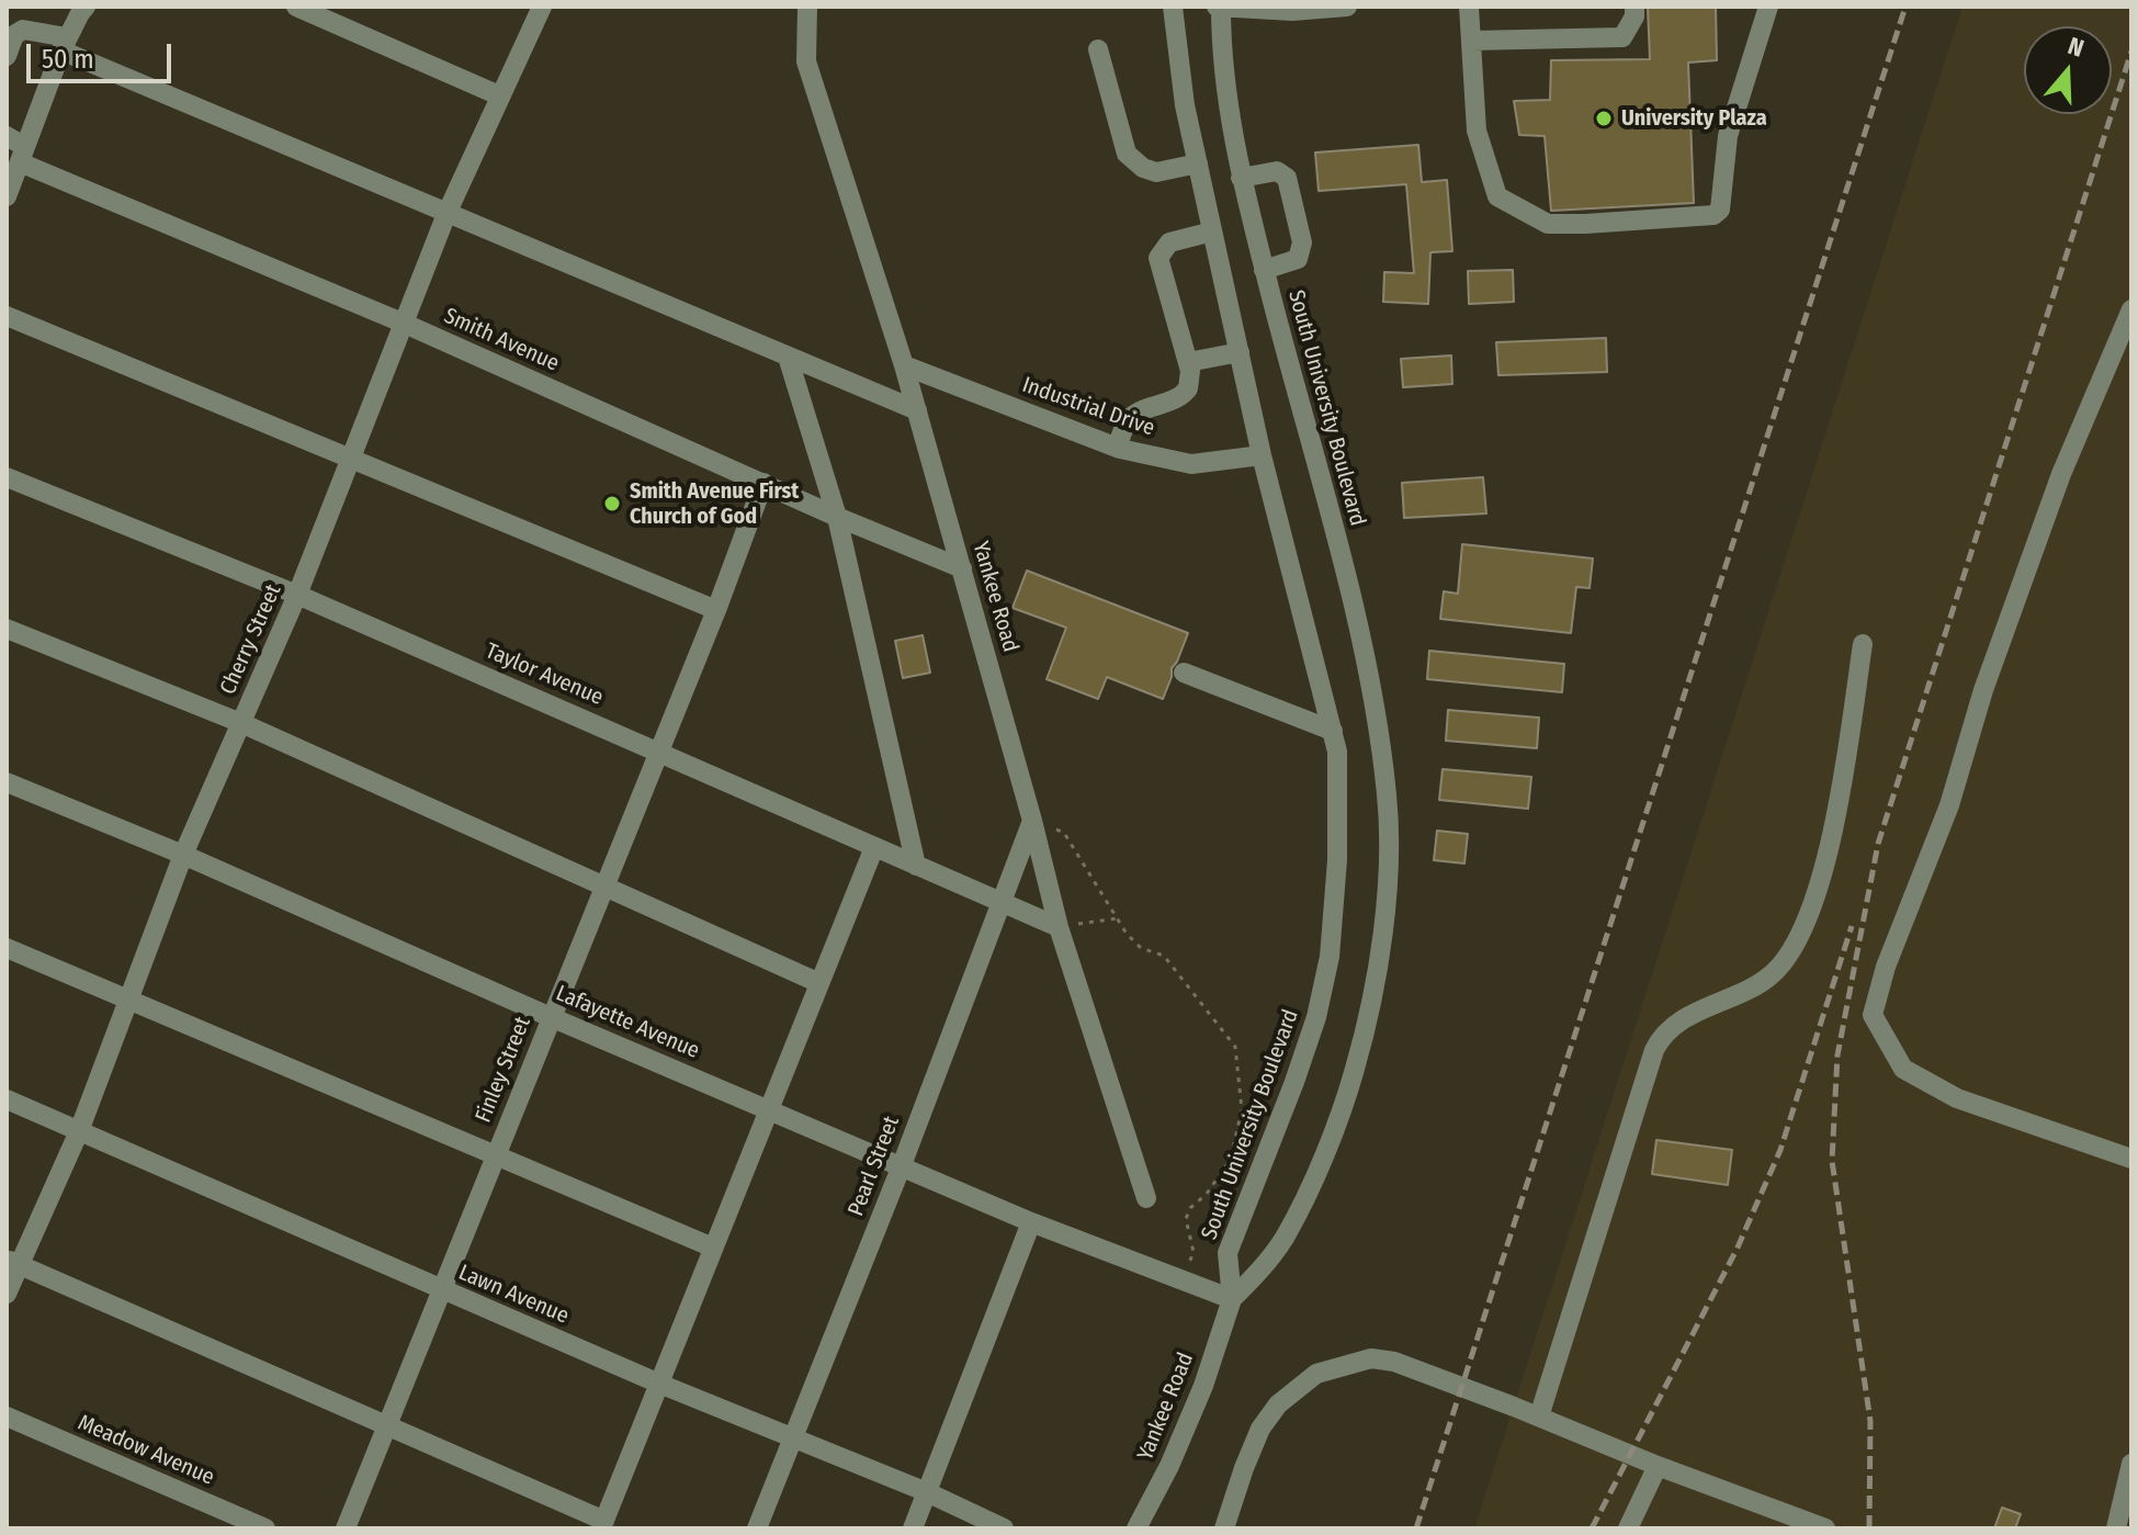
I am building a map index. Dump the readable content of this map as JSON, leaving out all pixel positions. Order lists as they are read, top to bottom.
{
  "streets": {
    "street": [
      "Smith Avenue",
      "Industrial Drive",
      "South University Boulevard",
      "Yankee Road",
      "Cherry Street",
      "Taylor Avenue",
      "Lafayette Avenue",
      "Finley Street",
      "Pearl Street",
      "Lawn Avenue",
      "Meadow Avenue"
    ]
  },
  "crossings": [
    ["Smith Avenue", "Yankee Road"],
    ["Smith Avenue", "Cherry Street"],
    ["Smith Avenue", "Finley Street"],
    ["Industrial Drive", "South University Boulevard"],
    ["Industrial Drive", "Yankee Road"],
    ["South University Boulevard", "Yankee Road"],
    ["South University Boulevard", "Lafayette Avenue"],
    ["Yankee Road", "Taylor Avenue"],
    ["Yankee Road", "Lafayette Avenue"],
    ["Yankee Road", "Pearl Street"],
    ["Cherry Street", "Taylor Avenue"],
    ["Cherry Street", "Lafayette Avenue"],
    ["Cherry Street", "Lawn Avenue"],
    ["Taylor Avenue", "Finley Street"],
    ["Taylor Avenue", "Pearl Street"],
    ["Lafayette Avenue", "Finley Street"],
    ["Lafayette Avenue", "Pearl Street"],
    ["Finley Street", "Lawn Avenue"],
    ["Pearl Street", "Lawn Avenue"]
  ],
  "places": ["University Plaza", "Smith Avenue First Church of God"],
  "scale_bar": "50 m",
  "north": "top"
}
